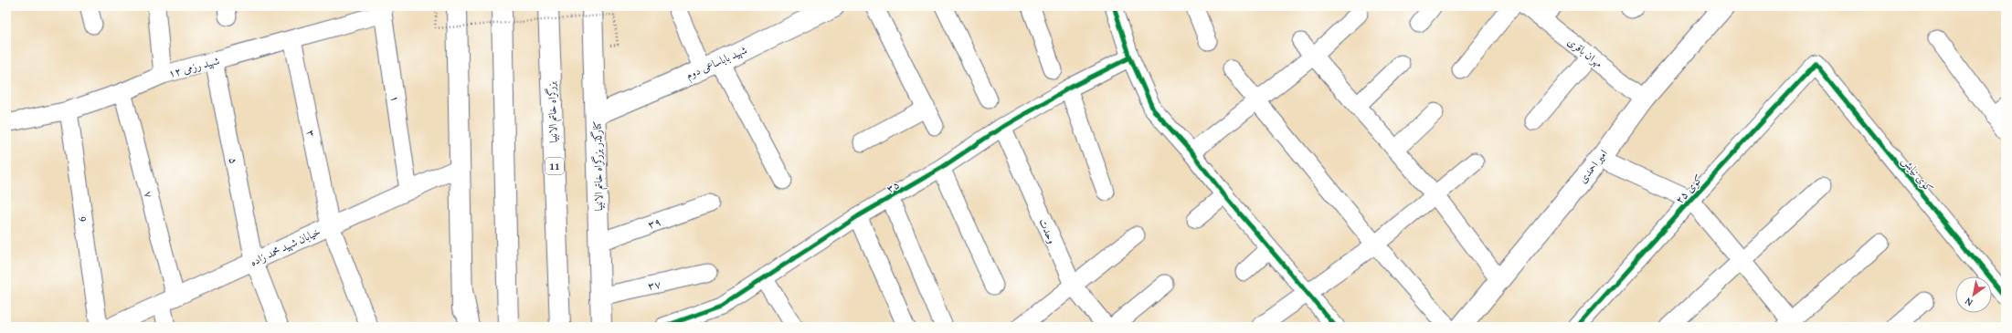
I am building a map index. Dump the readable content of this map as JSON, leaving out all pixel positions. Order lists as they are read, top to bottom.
{
  "streets": {
    "main road": [
      "شهید باباساعی دوم",
      "بزرگراه خاتم الانبیا",
      "11",
      "کنارگذر بزرگراه خاتم الانبیا",
      "امیر احمدی"
    ],
    "street": [
      "مهران باقری",
      "شهید رزمی ۱۲",
      "۱",
      "۳",
      "۵",
      "کوی نیایش",
      "۳۵",
      "کوی ۲۵",
      "۷",
      "9",
      "۳۹",
      "وحدت",
      "خیابان شهید محمد زاده",
      "۳۷"
    ]
  },
  "crossings": [
    ["مهران باقری", "امیر احمدی"],
    ["شهید باباساعی دوم", "کنارگذر بزرگراه خاتم الانبیا"],
    ["شهید رزمی ۱۲", "۱"],
    ["شهید رزمی ۱۲", "۳"],
    ["شهید رزمی ۱۲", "۵"],
    ["شهید رزمی ۱۲", "۷"],
    ["شهید رزمی ۱۲", "9"],
    ["۱", "خیابان شهید محمد زاده"],
    ["۳", "خیابان شهید محمد زاده"],
    ["۵", "خیابان شهید محمد زاده"],
    ["کنارگذر بزرگراه خاتم الانبیا", "۳۹"],
    ["کنارگذر بزرگراه خاتم الانبیا", "۳۷"],
    ["کوی نیایش", "کوی ۲۵"],
    ["۳۵", "وحدت"],
    ["۷", "خیابان شهید محمد زاده"]
  ],
  "north": "bottom left"
}
